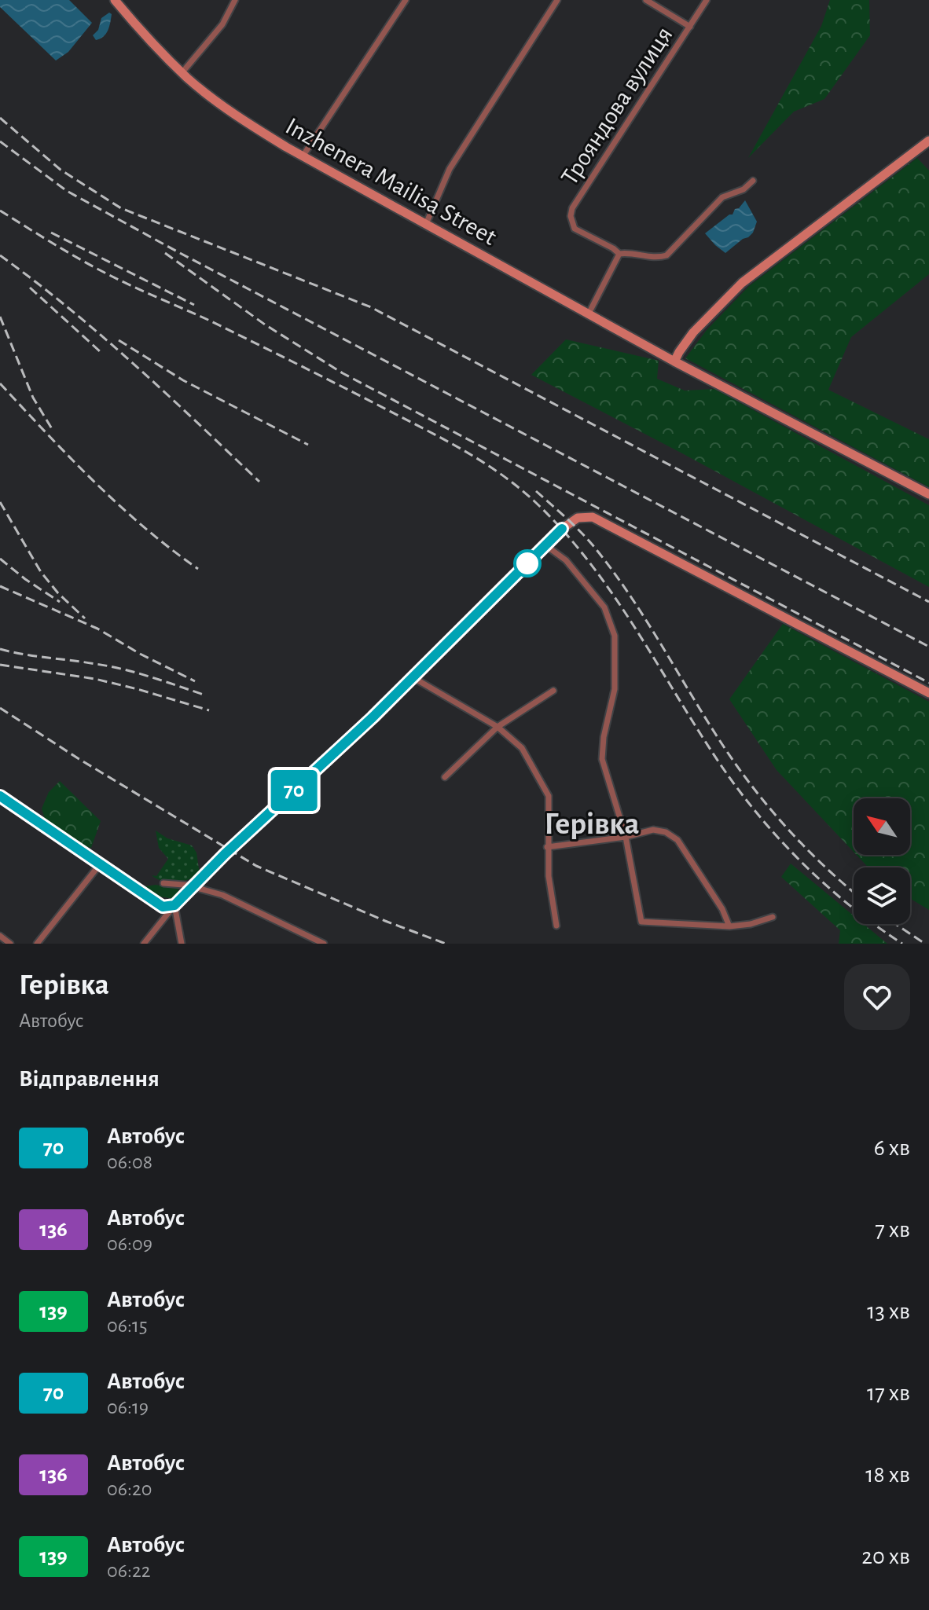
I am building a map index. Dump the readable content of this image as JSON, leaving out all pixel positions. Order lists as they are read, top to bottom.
{
  "streets": {
    "street": ["Трояндова вулиця", "Inzhenera Mailisa Street"]
  },
  "districts": ["Герівка"],
  "lines": ["bus line 70"],
  "north": "top left",
  "page": {
    "on_map": "70",
    "heading": [
      ["Герівка", "Автобус"],
      "Відправлення"
    ],
    "list": [
      {
        "mark": "70",
        "name": "Автобус",
        "note": "06:08",
        "value": "6 хв"
      },
      {
        "mark": "136",
        "name": "Автобус",
        "note": "06:09",
        "value": "7 хв"
      },
      {
        "mark": "139",
        "name": "Автобус",
        "note": "06:15",
        "value": "13 хв"
      },
      {
        "mark": "70",
        "name": "Автобус",
        "note": "06:19",
        "value": "17 хв"
      },
      {
        "mark": "136",
        "name": "Автобус",
        "note": "06:20",
        "value": "18 хв"
      },
      {
        "mark": "139",
        "name": "Автобус",
        "note": "06:22",
        "value": "20 хв"
      }
    ]
  }
}
